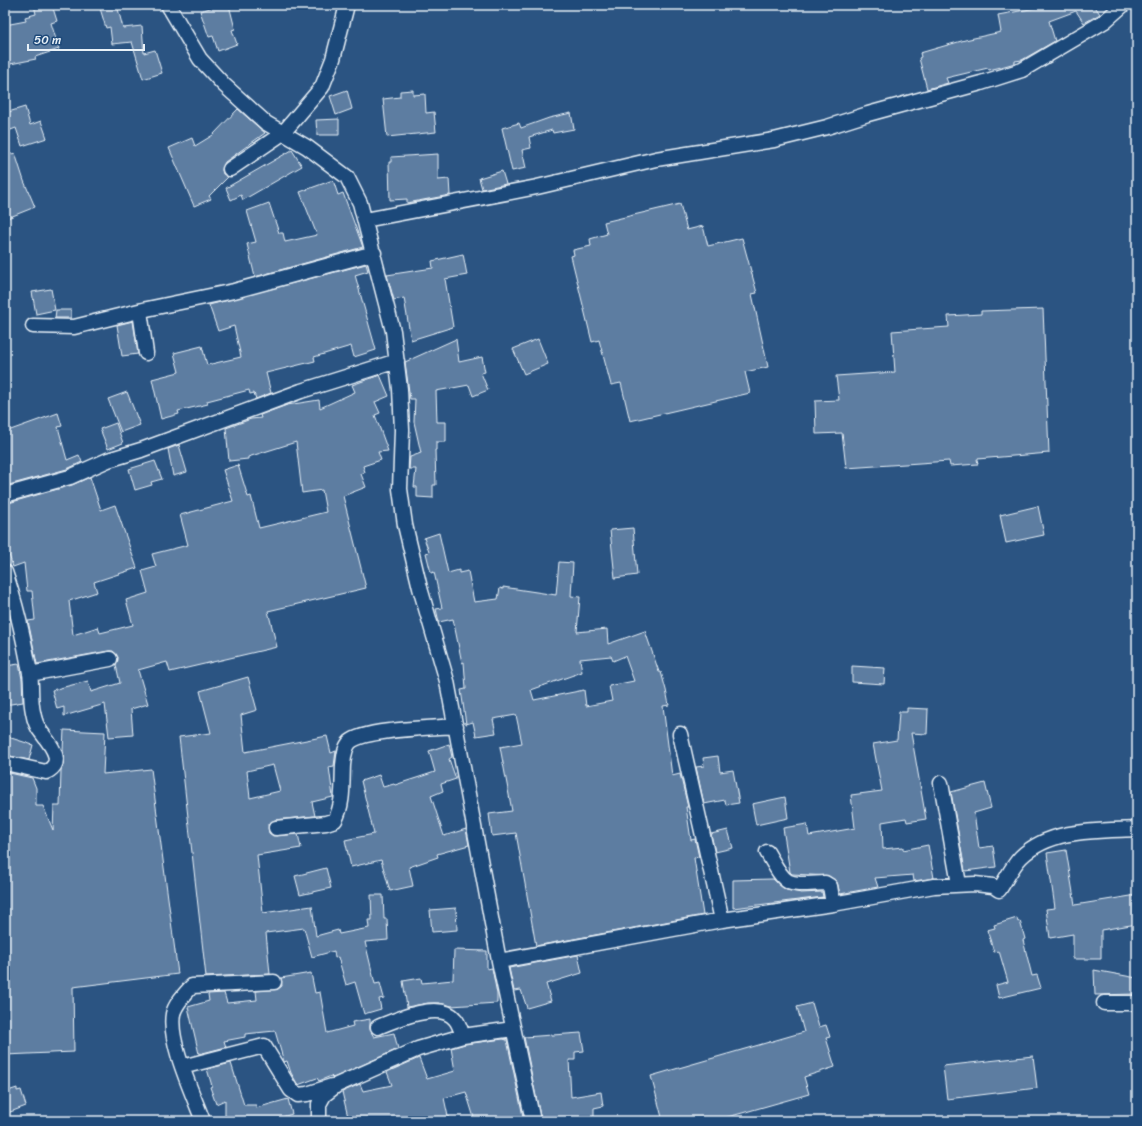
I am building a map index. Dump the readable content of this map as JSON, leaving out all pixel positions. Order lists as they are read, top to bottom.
{
  "scale_bar": "50 m"
}
